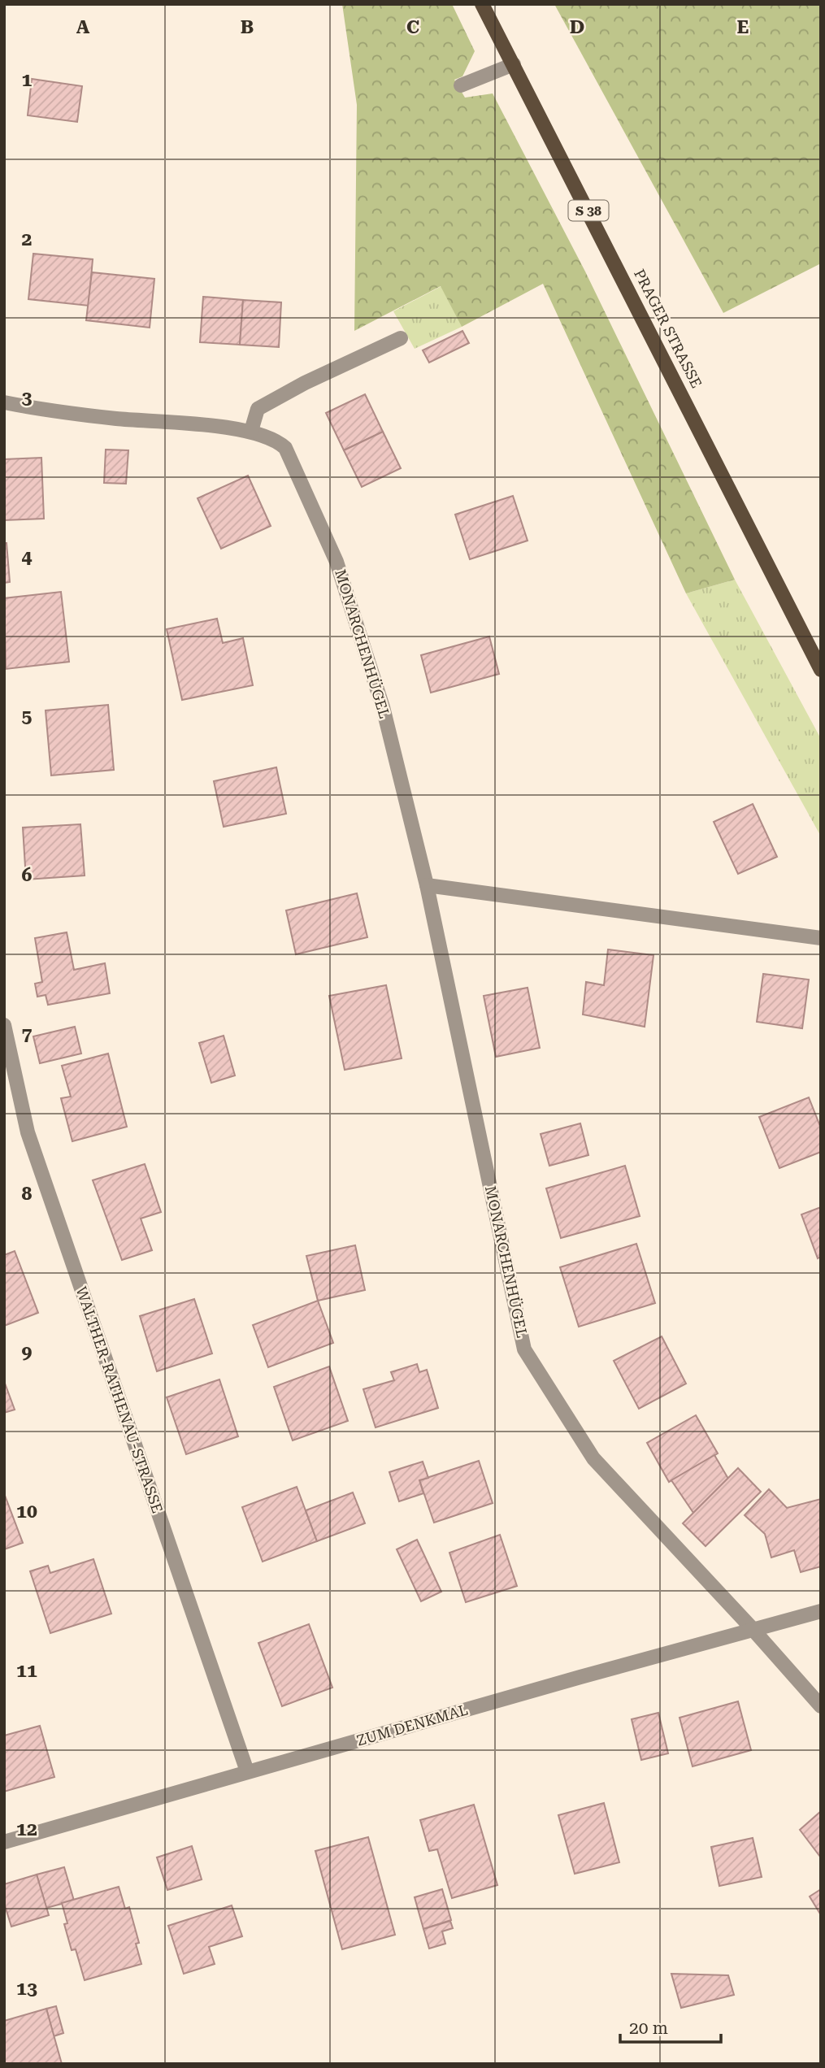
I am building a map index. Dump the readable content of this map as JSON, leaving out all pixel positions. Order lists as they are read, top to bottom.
{
  "streets": {
    "main road": ["S 38", "PRAGER STRASSE"],
    "street": ["MONARCHENHÜGEL", "WALTHER-RATHENAU-STRASSE", "ZUM DENKMAL"]
  },
  "crossings": [
    ["MONARCHENHÜGEL", "ZUM DENKMAL"],
    ["WALTHER-RATHENAU-STRASSE", "ZUM DENKMAL"]
  ],
  "scale_bar": "20 m",
  "grid": {
    "columns": [
      "A",
      "B",
      "C",
      "D",
      "E"
    ],
    "rows": [
      "1",
      "2",
      "3",
      "4",
      "5",
      "6",
      "7",
      "8",
      "9",
      "10",
      "11",
      "12",
      "13"
    ]
  }
}
